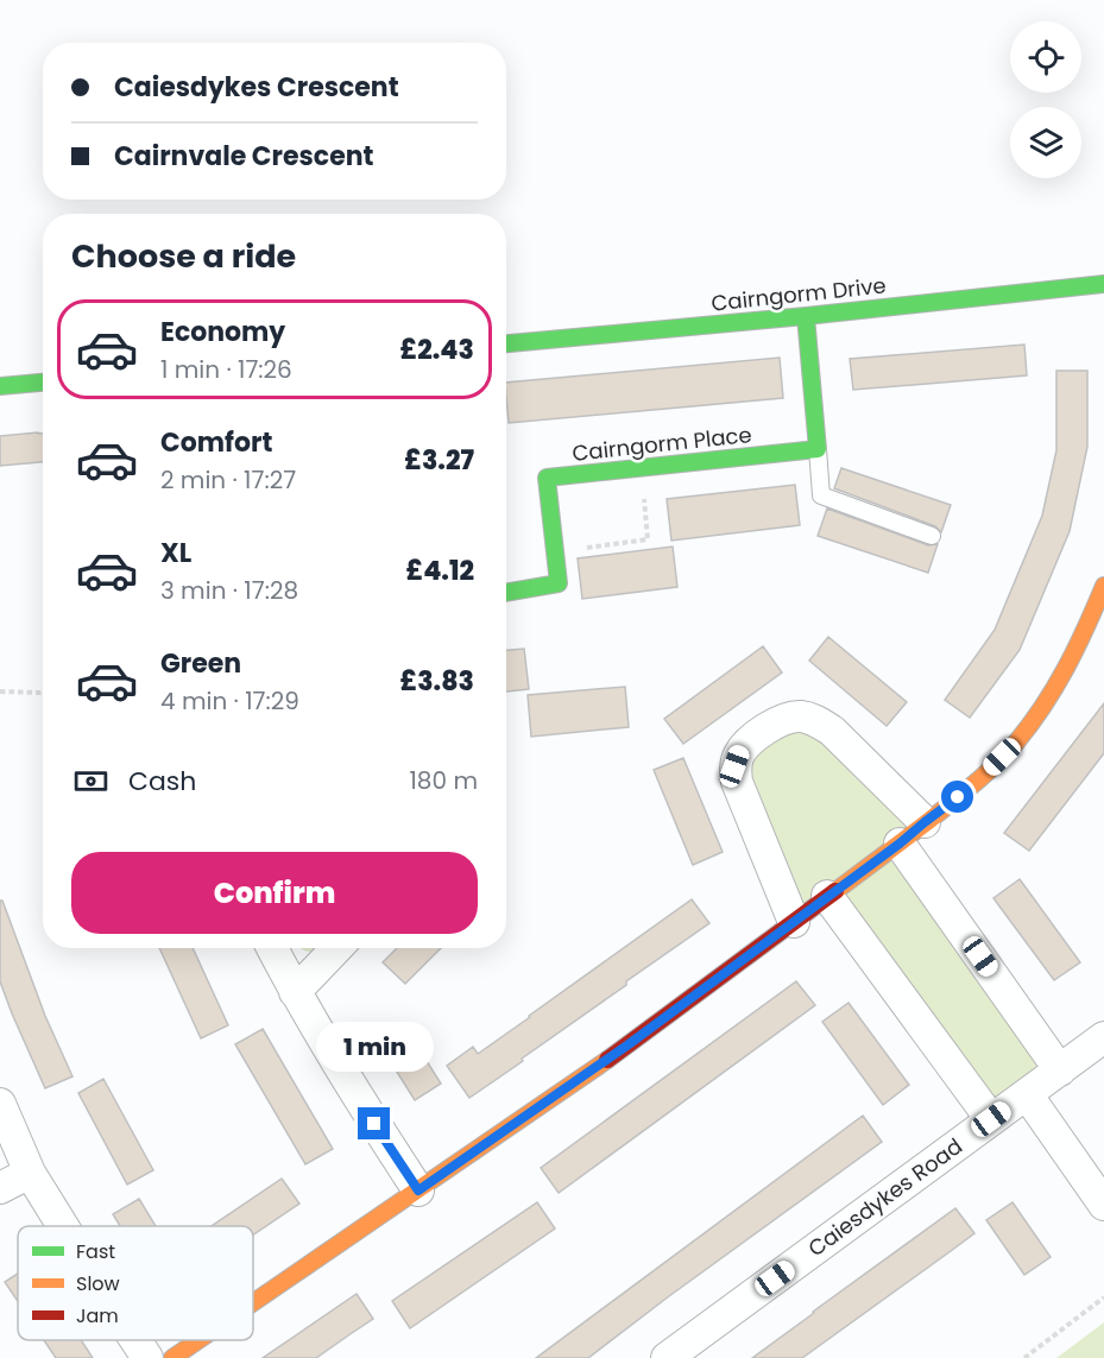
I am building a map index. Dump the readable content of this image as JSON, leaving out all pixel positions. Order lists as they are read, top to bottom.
{
  "streets": {
    "street": ["Cairngorm Drive", "Cairngorm Place", "Caiesdykes Road"]
  },
  "legend": ["Fast", "Slow", "Jam"],
  "page": {
    "banner": ["Caiesdykes Crescent", "Cairnvale Crescent"],
    "heading": "Choose a ride",
    "list": [
      {
        "name": "Economy",
        "note": "1 min · 17:26",
        "value": "£2.43"
      },
      {
        "name": "Comfort",
        "note": "2 min · 17:27",
        "value": "£3.27"
      },
      {
        "name": "XL",
        "note": "3 min · 17:28",
        "value": "£4.12"
      },
      {
        "name": "Green",
        "note": "4 min · 17:29",
        "value": "£3.83"
      }
    ],
    "pay": ["Cash", "180 m"],
    "buttons": "Confirm",
    "bubble": "1 min"
  }
}
